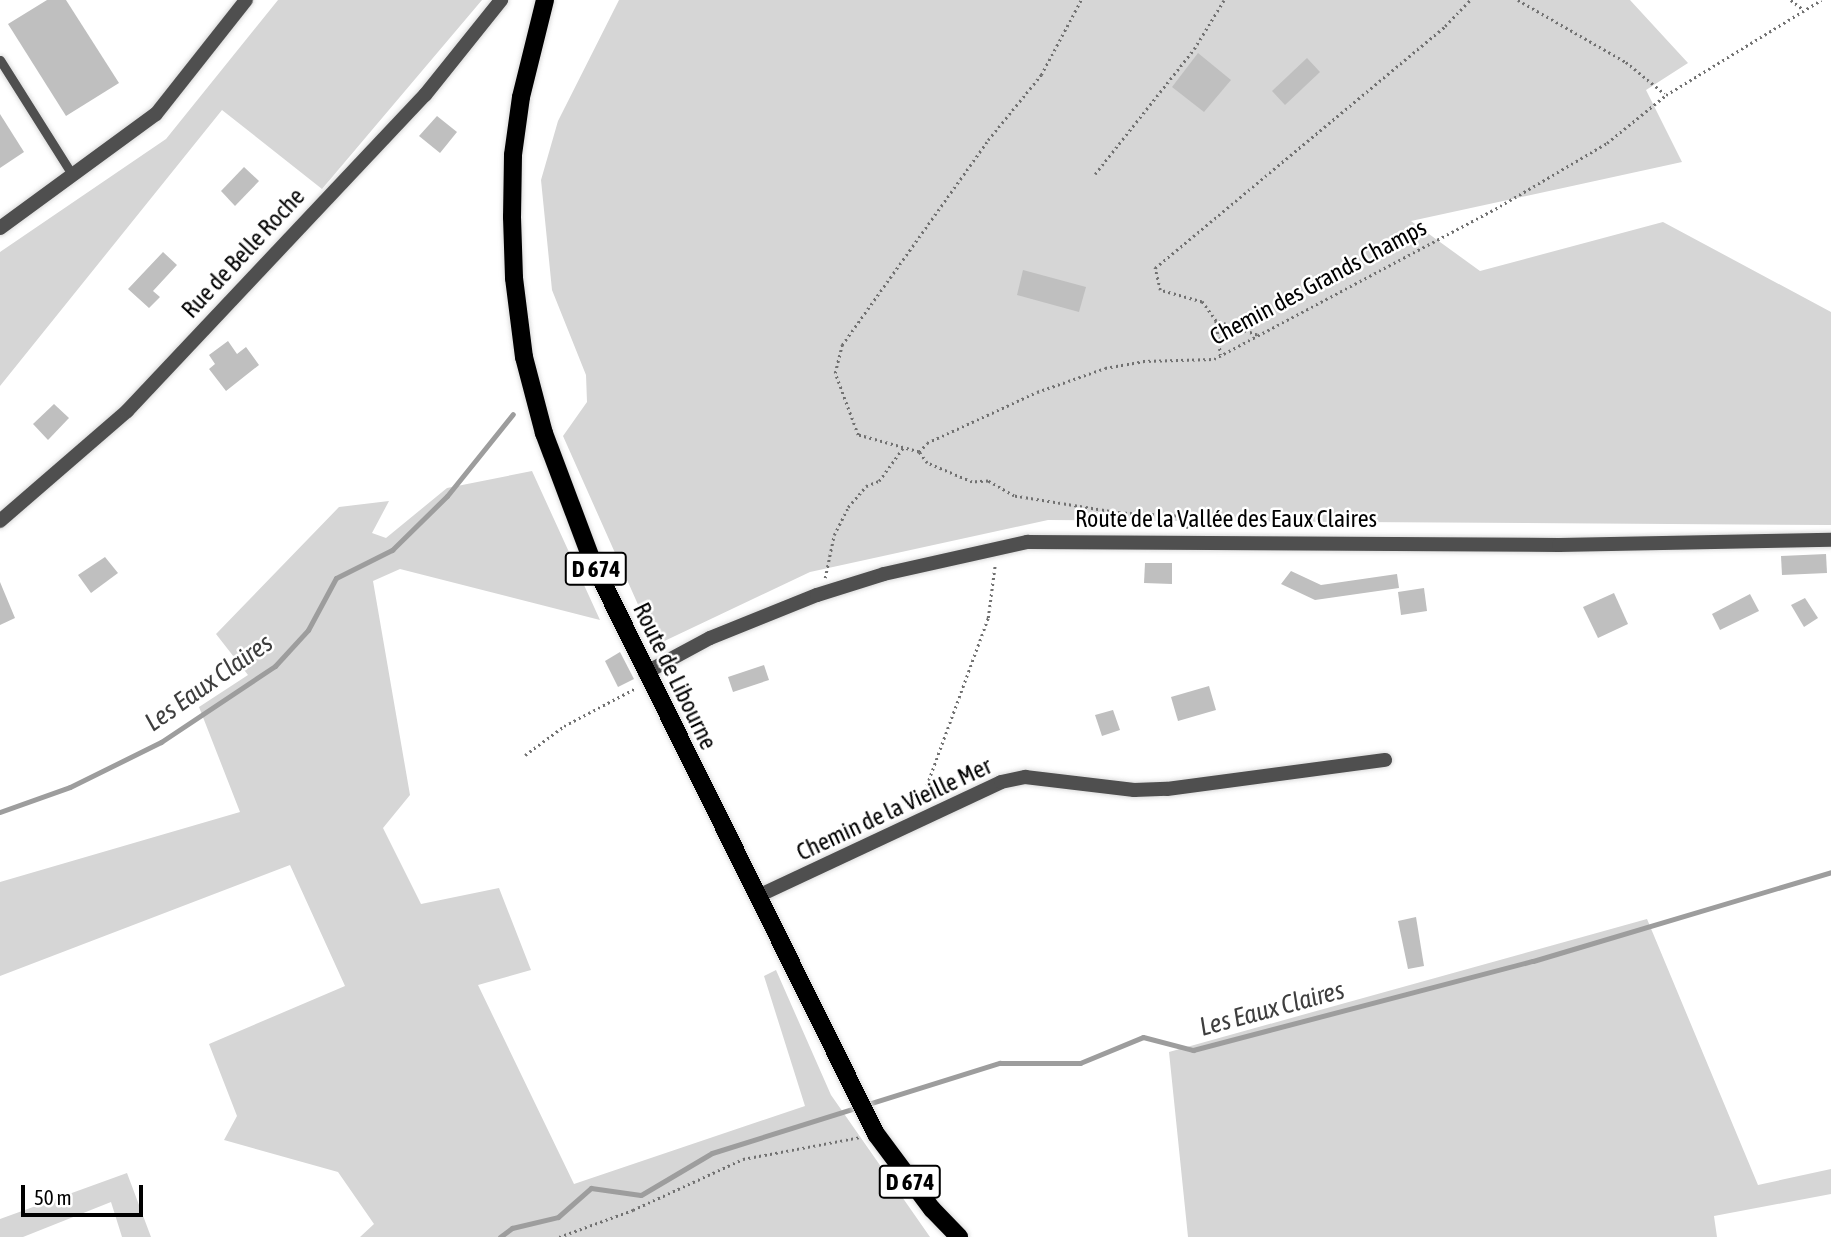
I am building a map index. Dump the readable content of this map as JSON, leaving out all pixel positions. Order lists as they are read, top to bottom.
{
  "streets": {
    "main road": ["D 674", "Route de Libourne"],
    "street": ["Rue de Belle Roche", "Route de la Vallée des Eaux Claires", "Chemin de la Vieille Mer"],
    "path": ["Chemin des Grands Champs"]
  },
  "crossings": [
    ["Route de la Vallée des Eaux Claires", "Route de Libourne"],
    ["Route de Libourne", "Chemin de la Vieille Mer"]
  ],
  "water": ["Les Eaux Claires"],
  "scale_bar": "50 m"
}
